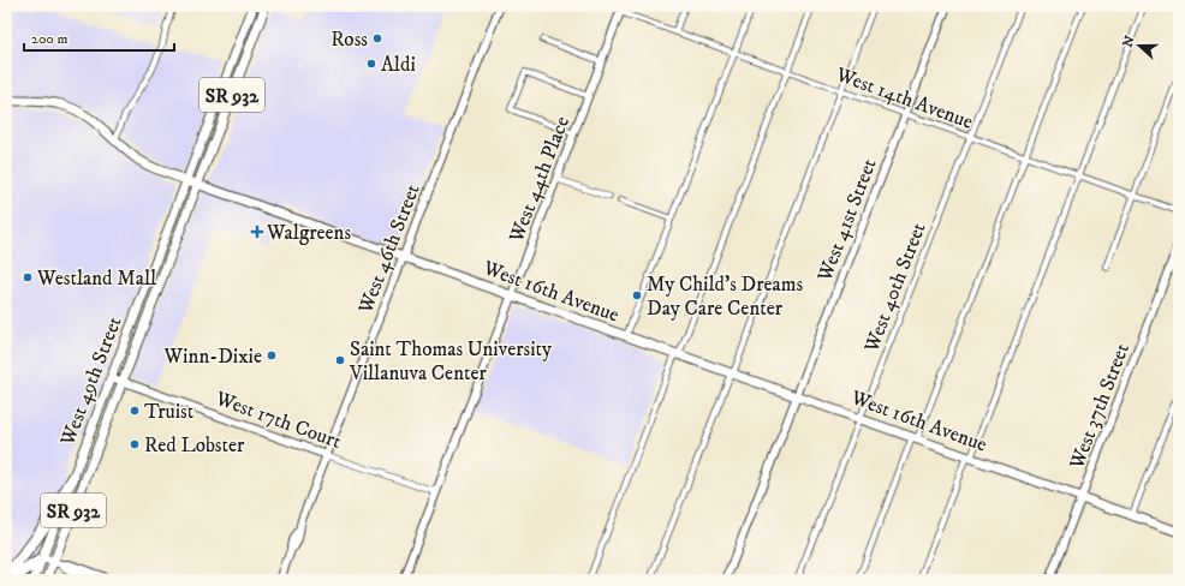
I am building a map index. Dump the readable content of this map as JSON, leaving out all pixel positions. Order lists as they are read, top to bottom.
{
  "streets": {
    "main road": ["SR 932", "West 16th Avenue", "West 49th Street"],
    "street": [
      "West 14th Avenue",
      "West 44th Place",
      "West 41st Street",
      "West 46th Street",
      "West 40th Street",
      "West 37th Street",
      "West 17th Court"
    ]
  },
  "crossings": [
    ["West 14th Avenue", "West 44th Place"],
    ["West 14th Avenue", "West 41st Street"],
    ["West 14th Avenue", "West 40th Street"],
    ["West 44th Place", "West 16th Avenue"],
    ["West 44th Place", "West 17th Court"],
    ["West 41st Street", "West 16th Avenue"],
    ["West 46th Street", "West 16th Avenue"],
    ["West 46th Street", "West 17th Court"],
    ["West 40th Street", "West 16th Avenue"],
    ["West 16th Avenue", "West 49th Street"],
    ["West 16th Avenue", "West 37th Street"],
    ["West 49th Street", "West 17th Court"]
  ],
  "places": {
    "other": [
      "Ross",
      "Aldi",
      "Westland Mall",
      "My Child's Dreams Day Care Center",
      "Winn-Dixie",
      "Saint Thomas University Villanuva Center",
      "Truist",
      "Red Lobster"
    ],
    "health": ["Walgreens"]
  },
  "scale_bar": "200 m",
  "north": "left"
}
